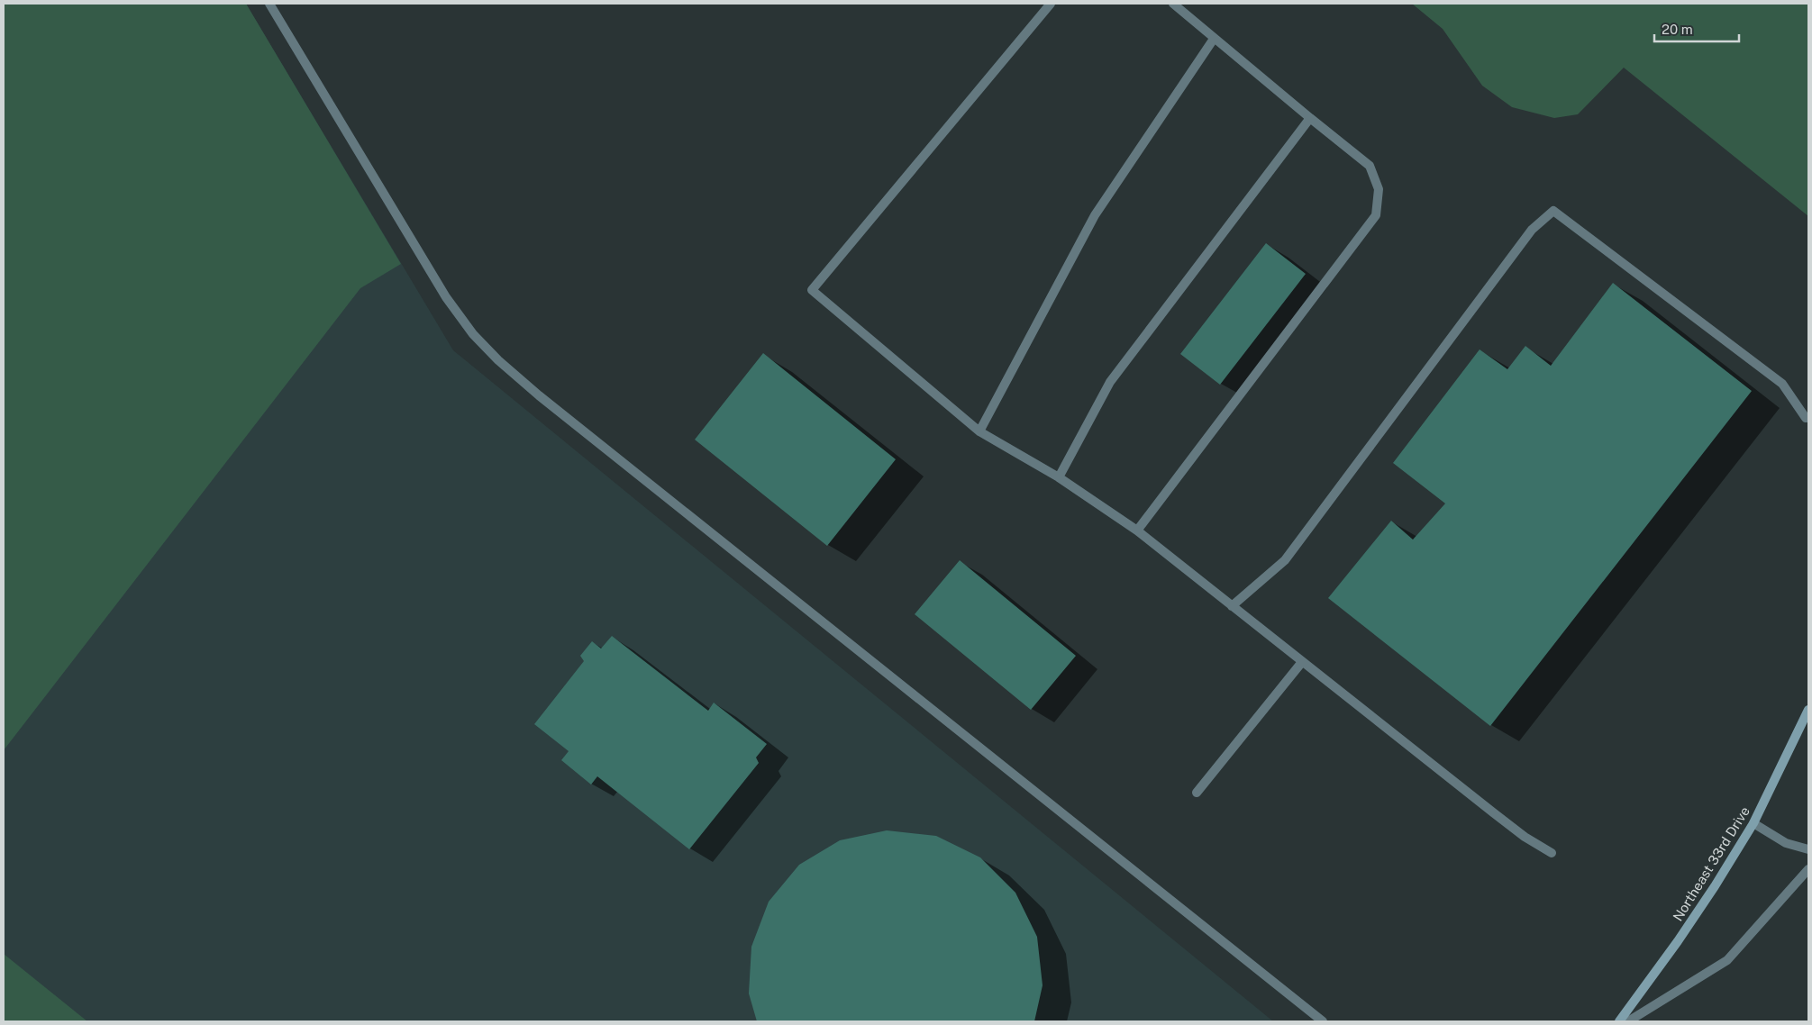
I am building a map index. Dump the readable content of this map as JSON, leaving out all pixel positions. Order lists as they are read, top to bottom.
{
  "streets": {
    "main road": ["Northeast 33rd Drive"]
  },
  "scale_bar": "20 m"
}
